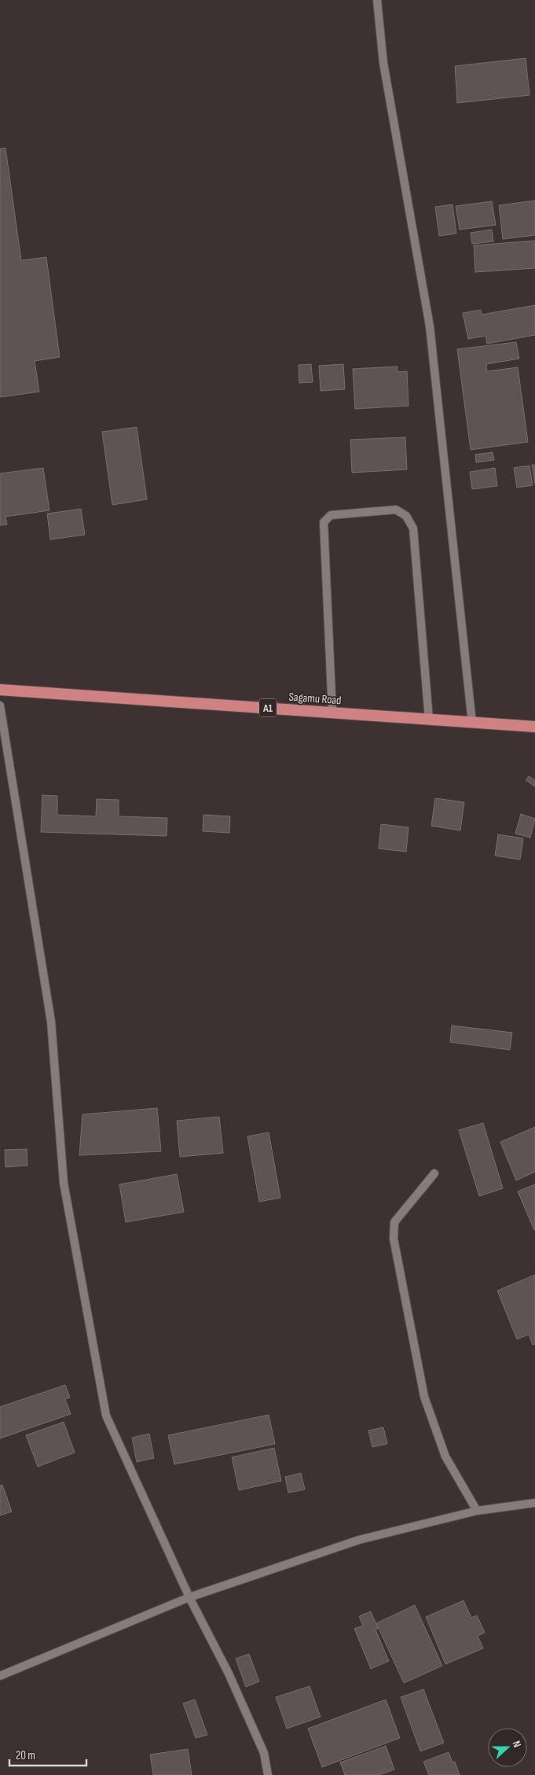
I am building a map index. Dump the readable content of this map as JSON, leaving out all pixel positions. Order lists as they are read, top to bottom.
{
  "streets": {
    "highway": ["Sagamu Road", "A1"]
  },
  "scale_bar": "20 m",
  "north": "right"
}
